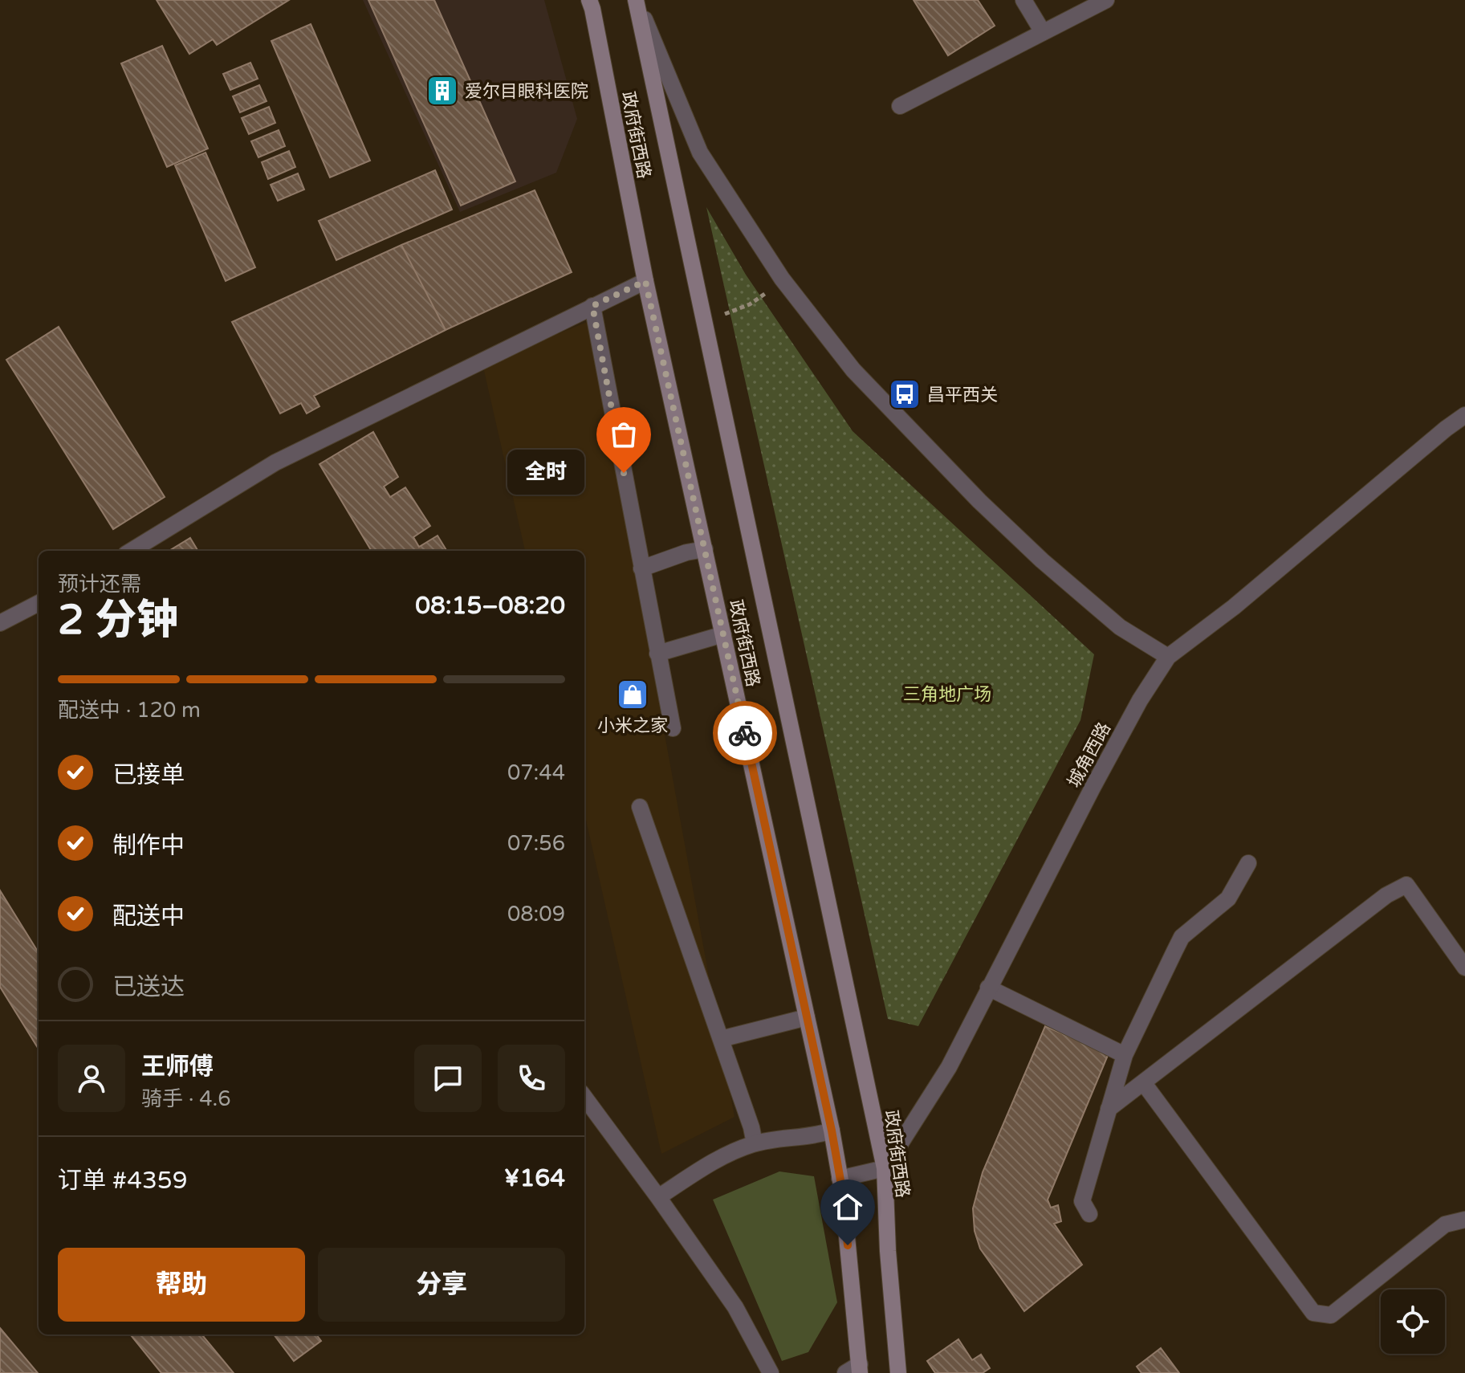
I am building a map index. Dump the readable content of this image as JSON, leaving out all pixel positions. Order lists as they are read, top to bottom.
{
  "streets": {
    "main road": ["政府街西路"],
    "street": ["城角西路"]
  },
  "crossings": [
    ["政府街西路", "城角西路"]
  ],
  "parks": ["三角地广场"],
  "places": {
    "building": ["爱尔目眼科医院"],
    "bus stop": ["昌平西关"],
    "other": ["全时"],
    "shop": ["小米之家"]
  },
  "page": {
    "bubble": "全时",
    "heading": ["2 分钟", "预计还需", "08:15–08:20"],
    "panel": [
      "王师傅",
      "骑手 · 4.6",
      "订单 #4359",
      "¥164"
    ],
    "bar": "配送中 · 120 m",
    "list": [
      ["已接单", "07:44"],
      ["制作中", "07:56"],
      ["配送中", "08:09"],
      "已送达"
    ],
    "buttons": ["帮助", "分享"]
  }
}
